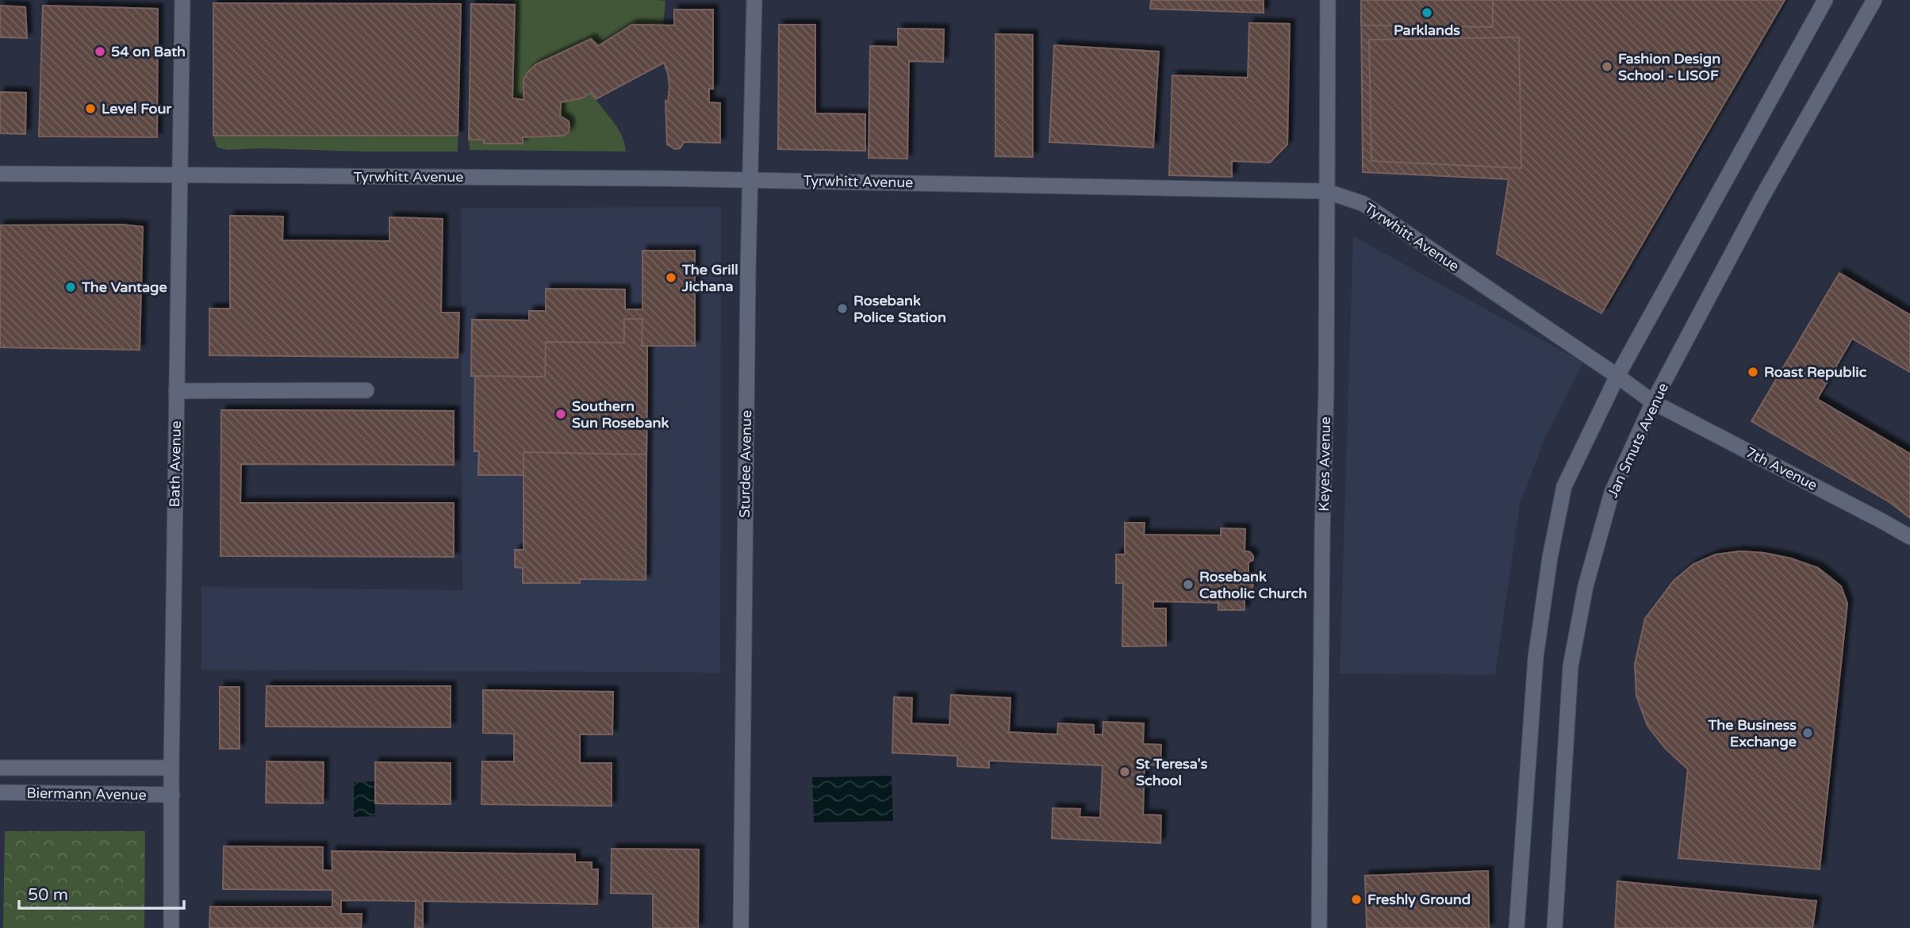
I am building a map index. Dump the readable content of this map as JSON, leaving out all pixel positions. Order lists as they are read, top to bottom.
{
  "streets": {
    "street": [
      "Tyrwhitt Avenue",
      "Jan Smuts Avenue",
      "Bath Avenue",
      "Sturdee Avenue",
      "Keyes Avenue",
      "7th Avenue",
      "Biermann Avenue"
    ]
  },
  "crossings": [
    ["Tyrwhitt Avenue", "Jan Smuts Avenue"],
    ["Tyrwhitt Avenue", "Bath Avenue"],
    ["Tyrwhitt Avenue", "Sturdee Avenue"],
    ["Tyrwhitt Avenue", "Keyes Avenue"],
    ["Tyrwhitt Avenue", "7th Avenue"],
    ["Jan Smuts Avenue", "7th Avenue"],
    ["Bath Avenue", "Biermann Avenue"]
  ],
  "places": [
    "Parklands",
    "54 on Bath",
    "Fashion Design School - LISOF",
    "Level Four",
    "The Grill Jichana",
    "The Vantage",
    "Rosebank Police Station",
    "Roast Republic",
    "Southern Sun Rosebank",
    "Rosebank Catholic Church",
    "The Business Exchange",
    "St Teresa's School",
    "Freshly Ground"
  ],
  "scale_bar": "50 m"
}
